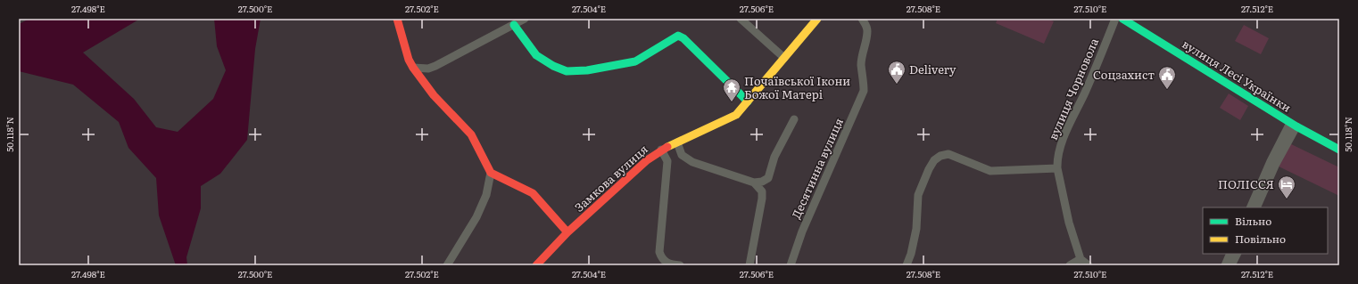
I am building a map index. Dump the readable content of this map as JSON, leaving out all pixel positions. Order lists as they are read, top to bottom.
{
  "streets": {
    "street": [
      "вулиця Лесі Українки",
      "вулиця Чорновола",
      "Десятинна вулиця",
      "Замкова вулиця"
    ]
  },
  "places": {
    "public building": ["Delivery", "Соцзахист"],
    "temple": ["Почаївської Ікони Божої Матері"],
    "hotel": ["ПОЛІССЯ"]
  },
  "legend": ["Вільно", "Повільно"],
  "coordinates": [
    "27.498°E",
    "27.500°E",
    "27.502°E",
    "27.504°E",
    "27.506°E",
    "27.508°E",
    "27.510°E",
    "27.512°E",
    "50.118°N"
  ]
}
